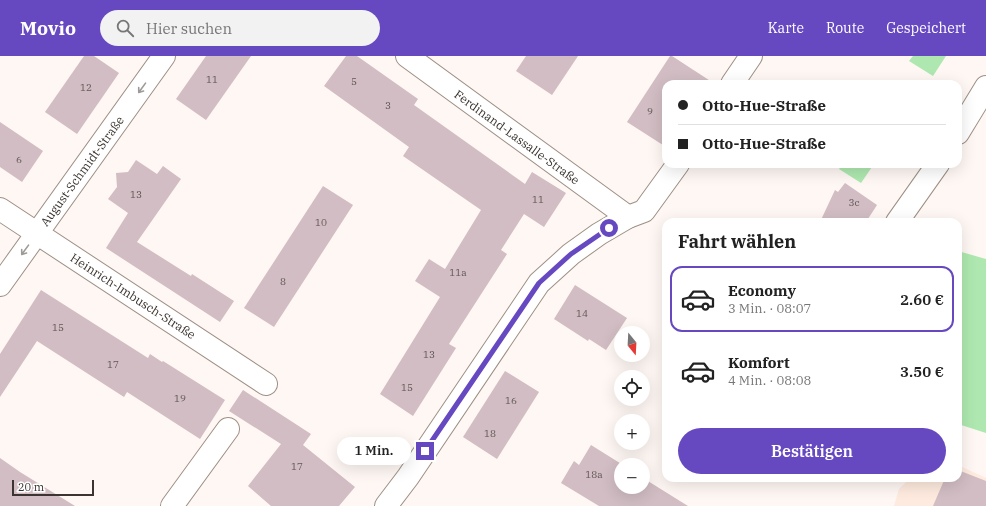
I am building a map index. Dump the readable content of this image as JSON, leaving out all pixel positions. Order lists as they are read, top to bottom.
{
  "streets": {
    "street": ["Ferdinand-Lassalle-Straße", "August-Schmidt-Straße", "Heinrich-Imbusch-Straße"]
  },
  "crossings": [
    ["August-Schmidt-Straße", "Heinrich-Imbusch-Straße"]
  ],
  "one_way": ["August-Schmidt-Straße"],
  "house_numbers": [
    "11",
    "5",
    "12",
    "3",
    "9",
    "6",
    "13",
    "11",
    "3c",
    "10",
    "11a",
    "8",
    "14",
    "15",
    "13",
    "17",
    "15",
    "19",
    "16",
    "18",
    "17",
    "18a"
  ],
  "scale_bar": "20 m",
  "north": "bottom",
  "page": {
    "header": "Movio",
    "search": "Hier suchen",
    "nav": ["Karte", "Route", "Gespeichert"],
    "banner": ["Otto-Hue-Straße", "Otto-Hue-Straße"],
    "heading": "Fahrt wählen",
    "list": [
      {
        "name": "Economy",
        "note": "3 Min. · 08:07",
        "value": "2.60 €"
      },
      {
        "name": "Komfort",
        "note": "4 Min. · 08:08",
        "value": "3.50 €"
      }
    ],
    "map_buttons": ["+", "−"],
    "buttons": "Bestätigen",
    "bubble": "1 Min.",
    "scale": "20 m"
  }
}
